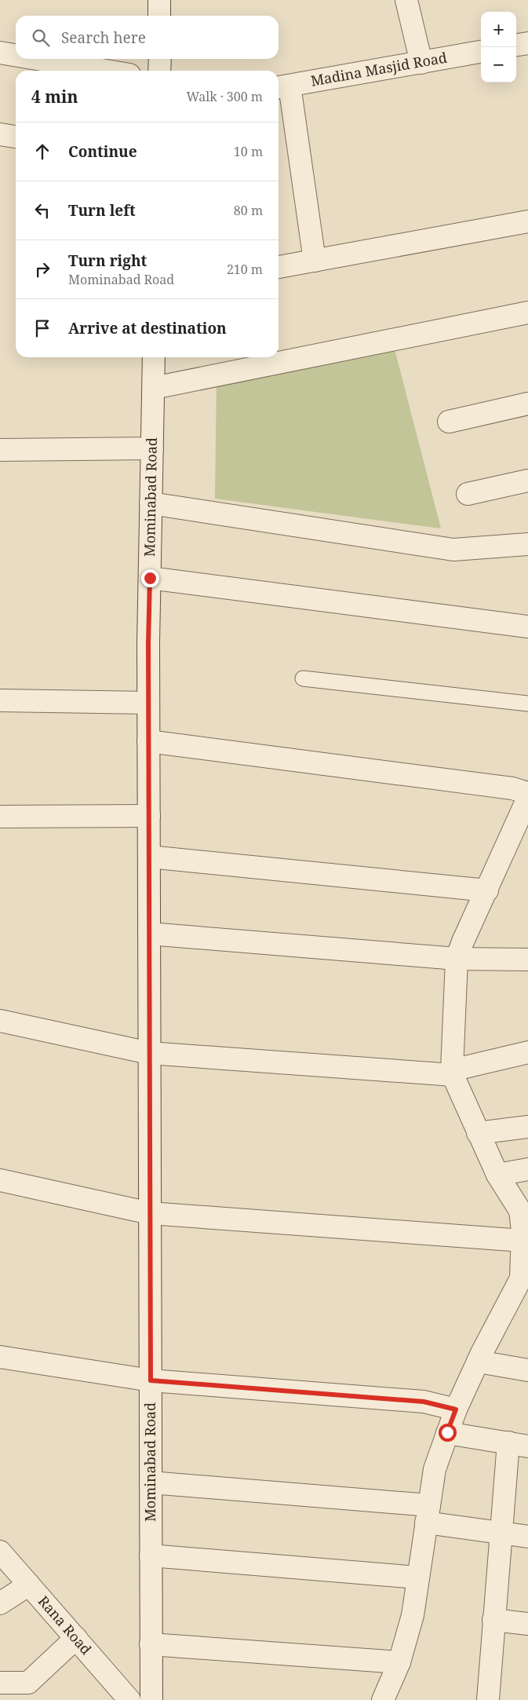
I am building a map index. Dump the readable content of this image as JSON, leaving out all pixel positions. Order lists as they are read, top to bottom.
{
  "streets": {
    "street": ["Madina Masjid Road", "Mominabad Road", "Rana Road"]
  },
  "page": {
    "map_buttons": ["+", "−"],
    "search": "Search here",
    "heading": ["4 min", "Walk · 300 m"],
    "list": [
      ["Continue", "10 m"],
      ["Turn left", "80 m"],
      ["Turn right", "Mominabad Road", "210 m"],
      "Arrive at destination"
    ]
  }
}
